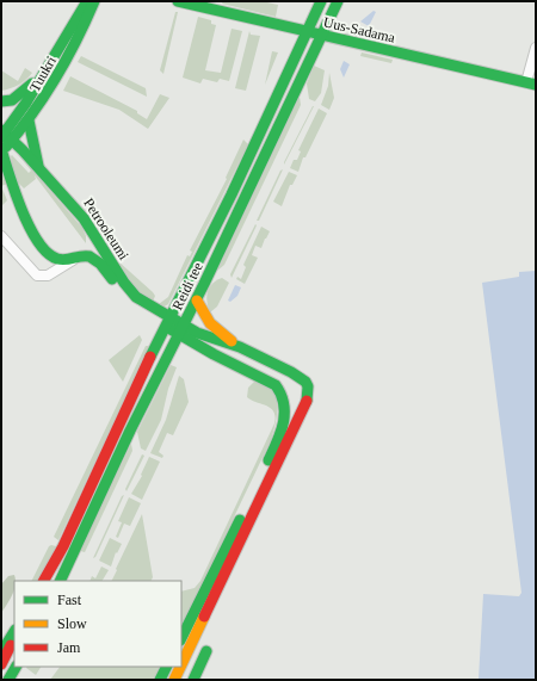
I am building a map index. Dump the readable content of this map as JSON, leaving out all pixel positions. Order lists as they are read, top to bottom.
{
  "streets": {
    "street": [
      "Uus-Sadama",
      "Tuukri",
      "Petrooleumi",
      "Reidi tee"
    ]
  },
  "crossings": [
    ["Uus-Sadama", "Reidi tee"],
    ["Tuukri", "Petrooleumi"],
    ["Petrooleumi", "Reidi tee"]
  ],
  "legend": ["Fast", "Slow", "Jam"]
}
